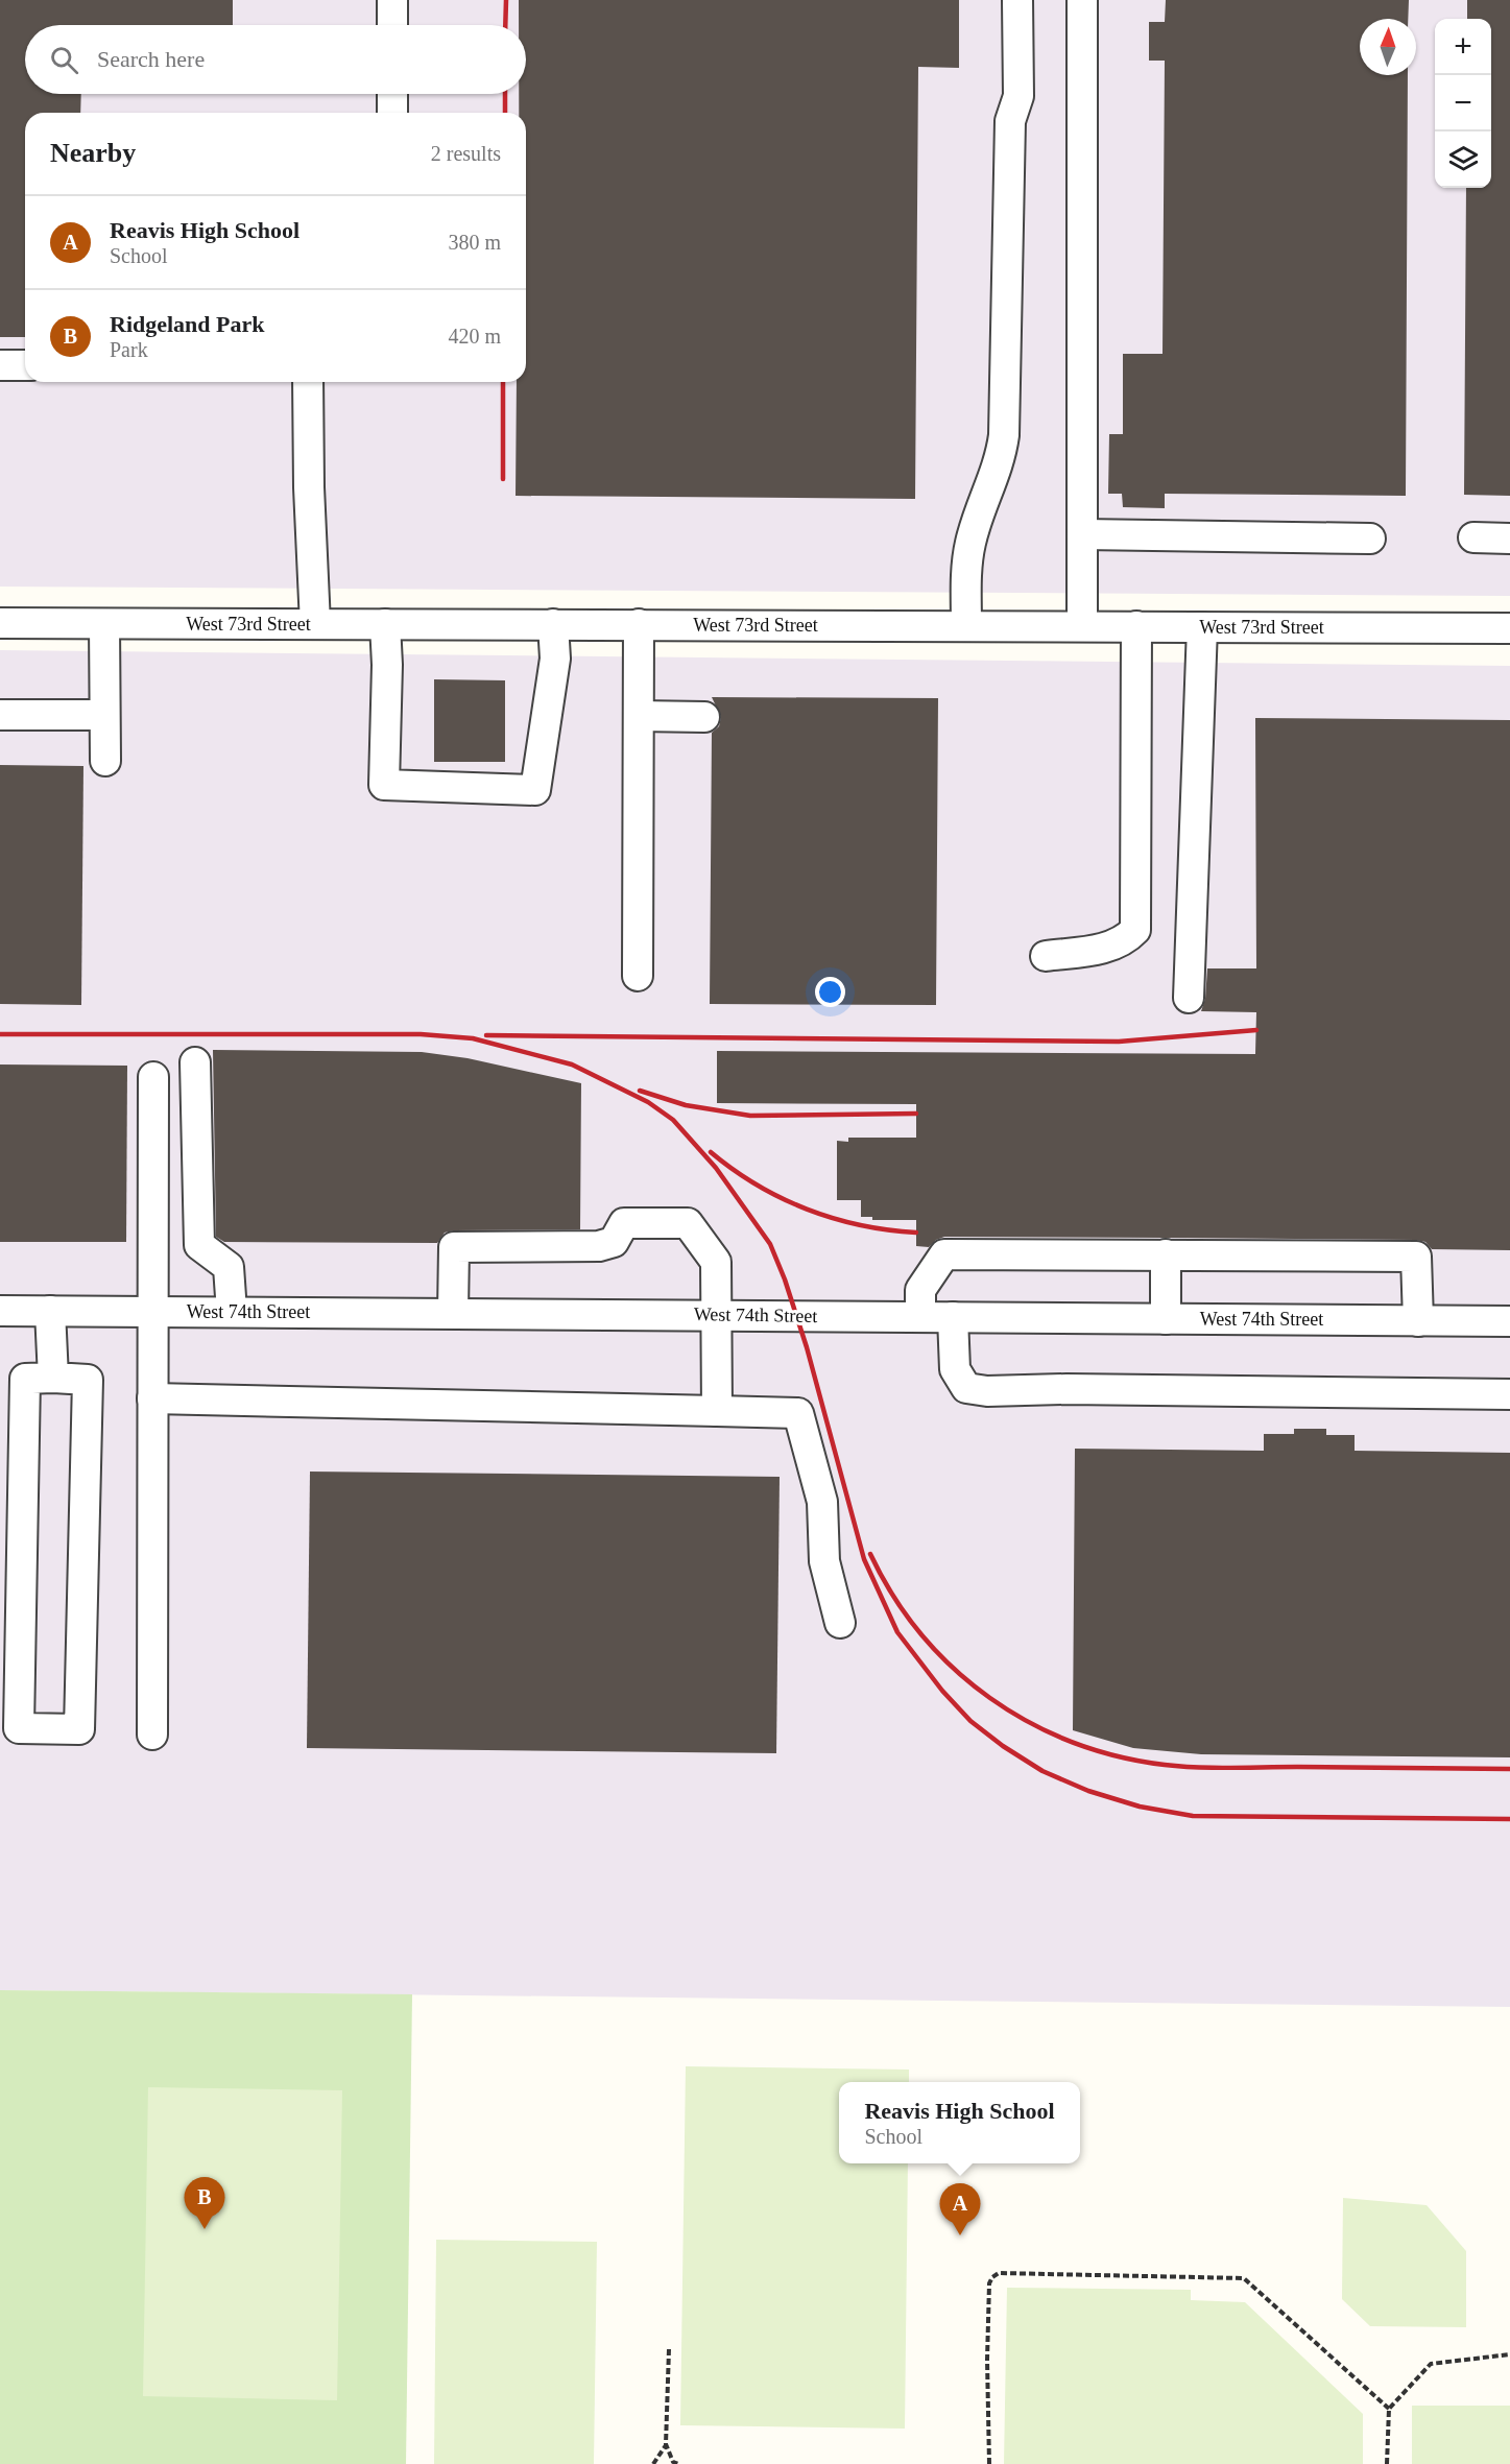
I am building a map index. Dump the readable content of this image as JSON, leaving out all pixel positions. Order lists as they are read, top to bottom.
{
  "streets": {
    "street": ["West 73rd Street", "West 74th Street"]
  },
  "north": "top",
  "page": {
    "map_buttons": ["+", "−"],
    "search": "Search here",
    "heading": ["Nearby", "2 results"],
    "list": [
      {
        "mark": "A",
        "name": "Reavis High School",
        "note": "School",
        "value": "380 m"
      },
      {
        "mark": "B",
        "name": "Ridgeland Park",
        "note": "Park",
        "value": "420 m"
      }
    ],
    "popup": ["Reavis High School", "School"],
    "pins": ["B", "A"]
  }
}
